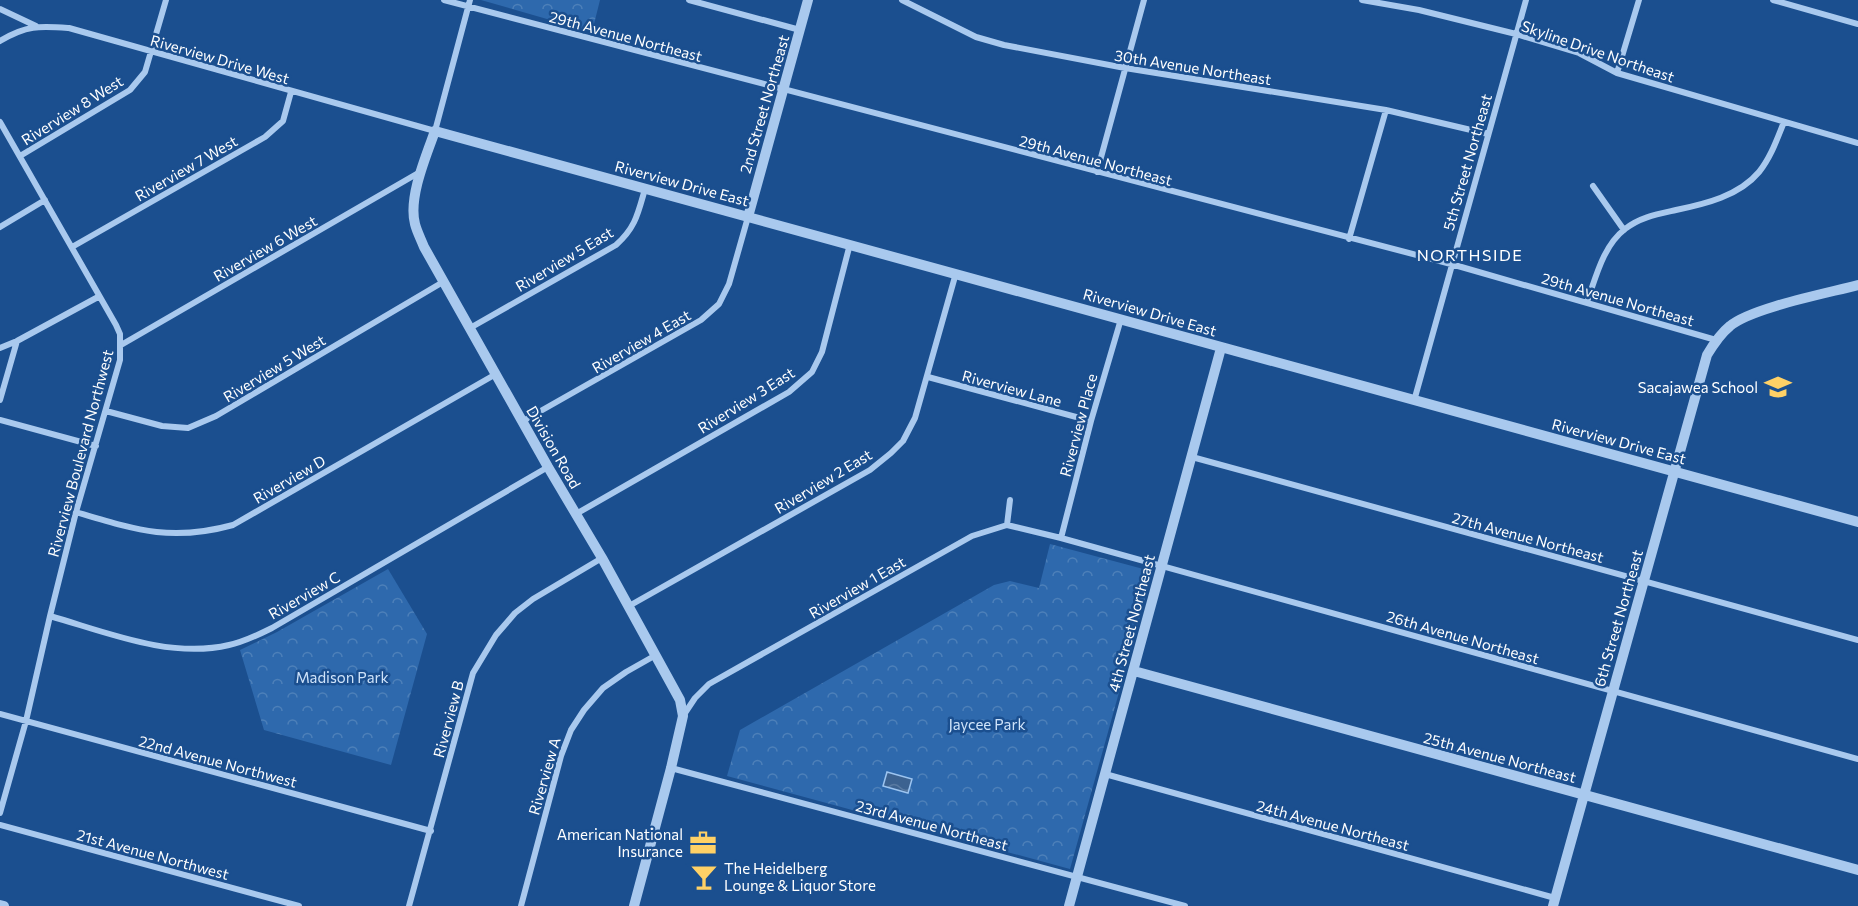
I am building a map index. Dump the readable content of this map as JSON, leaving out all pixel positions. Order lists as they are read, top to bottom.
{
  "streets": {
    "street": [
      "29th Avenue Northeast",
      "Skyline Drive Northeast",
      "Riverview Drive West",
      "30th Avenue Northeast",
      "2nd Street Northeast",
      "Riverview 8 West",
      "5th Street Northeast",
      "Riverview 7 West",
      "Riverview Drive East",
      "Riverview 6 West",
      "Riverview 5 East",
      "Riverview 4 East",
      "Riverview 5 West",
      "Riverview Lane",
      "Riverview 3 East",
      "Riverview Place",
      "Division Road",
      "Riverview Boulevard Northwest",
      "Riverview D",
      "Riverview 2 East",
      "27th Avenue Northeast",
      "Riverview 1 East",
      "Riverview C",
      "6th Street Northeast",
      "4th Street Northeast",
      "26th Avenue Northeast",
      "Riverview B",
      "25th Avenue Northeast",
      "22nd Avenue Northwest",
      "Riverview A",
      "23rd Avenue Northeast",
      "24th Avenue Northeast",
      "21st Avenue Northwest"
    ]
  },
  "crossings": [
    ["29th Avenue Northeast", "2nd Street Northeast"],
    ["29th Avenue Northeast", "5th Street Northeast"],
    ["29th Avenue Northeast", "Division Road"],
    ["29th Avenue Northeast", "6th Street Northeast"],
    ["Skyline Drive Northeast", "5th Street Northeast"],
    ["Riverview Drive West", "Riverview 8 West"],
    ["Riverview Drive West", "Riverview 7 West"],
    ["Riverview Drive West", "Riverview Drive East"],
    ["Riverview Drive West", "Division Road"],
    ["30th Avenue Northeast", "5th Street Northeast"],
    ["2nd Street Northeast", "Riverview Drive East"],
    ["2nd Street Northeast", "Riverview 4 East"],
    ["Riverview 8 West", "Riverview Boulevard Northwest"],
    ["5th Street Northeast", "Riverview Drive East"],
    ["Riverview 7 West", "Riverview Boulevard Northwest"],
    ["Riverview Drive East", "Riverview 5 East"],
    ["Riverview Drive East", "Riverview 4 East"],
    ["Riverview Drive East", "Riverview 3 East"],
    ["Riverview Drive East", "Riverview Place"],
    ["Riverview Drive East", "Division Road"],
    ["Riverview Drive East", "Riverview 2 East"],
    ["Riverview Drive East", "6th Street Northeast"],
    ["Riverview Drive East", "4th Street Northeast"],
    ["Riverview 6 West", "Division Road"],
    ["Riverview 6 West", "Riverview Boulevard Northwest"],
    ["Riverview 5 East", "Division Road"],
    ["Riverview 4 East", "Division Road"],
    ["Riverview 5 West", "Division Road"],
    ["Riverview 5 West", "Riverview Boulevard Northwest"],
    ["Riverview Lane", "Riverview Place"],
    ["Riverview Lane", "Riverview 2 East"],
    ["Riverview 3 East", "Division Road"],
    ["Riverview Place", "26th Avenue Northeast"],
    ["Division Road", "Riverview D"],
    ["Division Road", "Riverview 2 East"],
    ["Division Road", "Riverview 1 East"],
    ["Division Road", "Riverview C"],
    ["Division Road", "Riverview B"],
    ["Division Road", "Riverview A"],
    ["Riverview Boulevard Northwest", "Riverview D"],
    ["Riverview Boulevard Northwest", "Riverview C"],
    ["Riverview Boulevard Northwest", "22nd Avenue Northwest"],
    ["27th Avenue Northeast", "6th Street Northeast"],
    ["27th Avenue Northeast", "4th Street Northeast"],
    ["6th Street Northeast", "26th Avenue Northeast"],
    ["6th Street Northeast", "25th Avenue Northeast"],
    ["6th Street Northeast", "24th Avenue Northeast"],
    ["4th Street Northeast", "26th Avenue Northeast"],
    ["4th Street Northeast", "25th Avenue Northeast"],
    ["4th Street Northeast", "23rd Avenue Northeast"],
    ["4th Street Northeast", "24th Avenue Northeast"],
    ["Riverview B", "22nd Avenue Northwest"]
  ],
  "districts": ["NORTHSIDE"],
  "parks": ["Madison Park", "Jaycee Park"],
  "places": {
    "school or university": ["Sacajawea School"],
    "office": ["American National Insurance"],
    "bar": ["The Heidelberg Lounge & Liquor Store"]
  }
}
